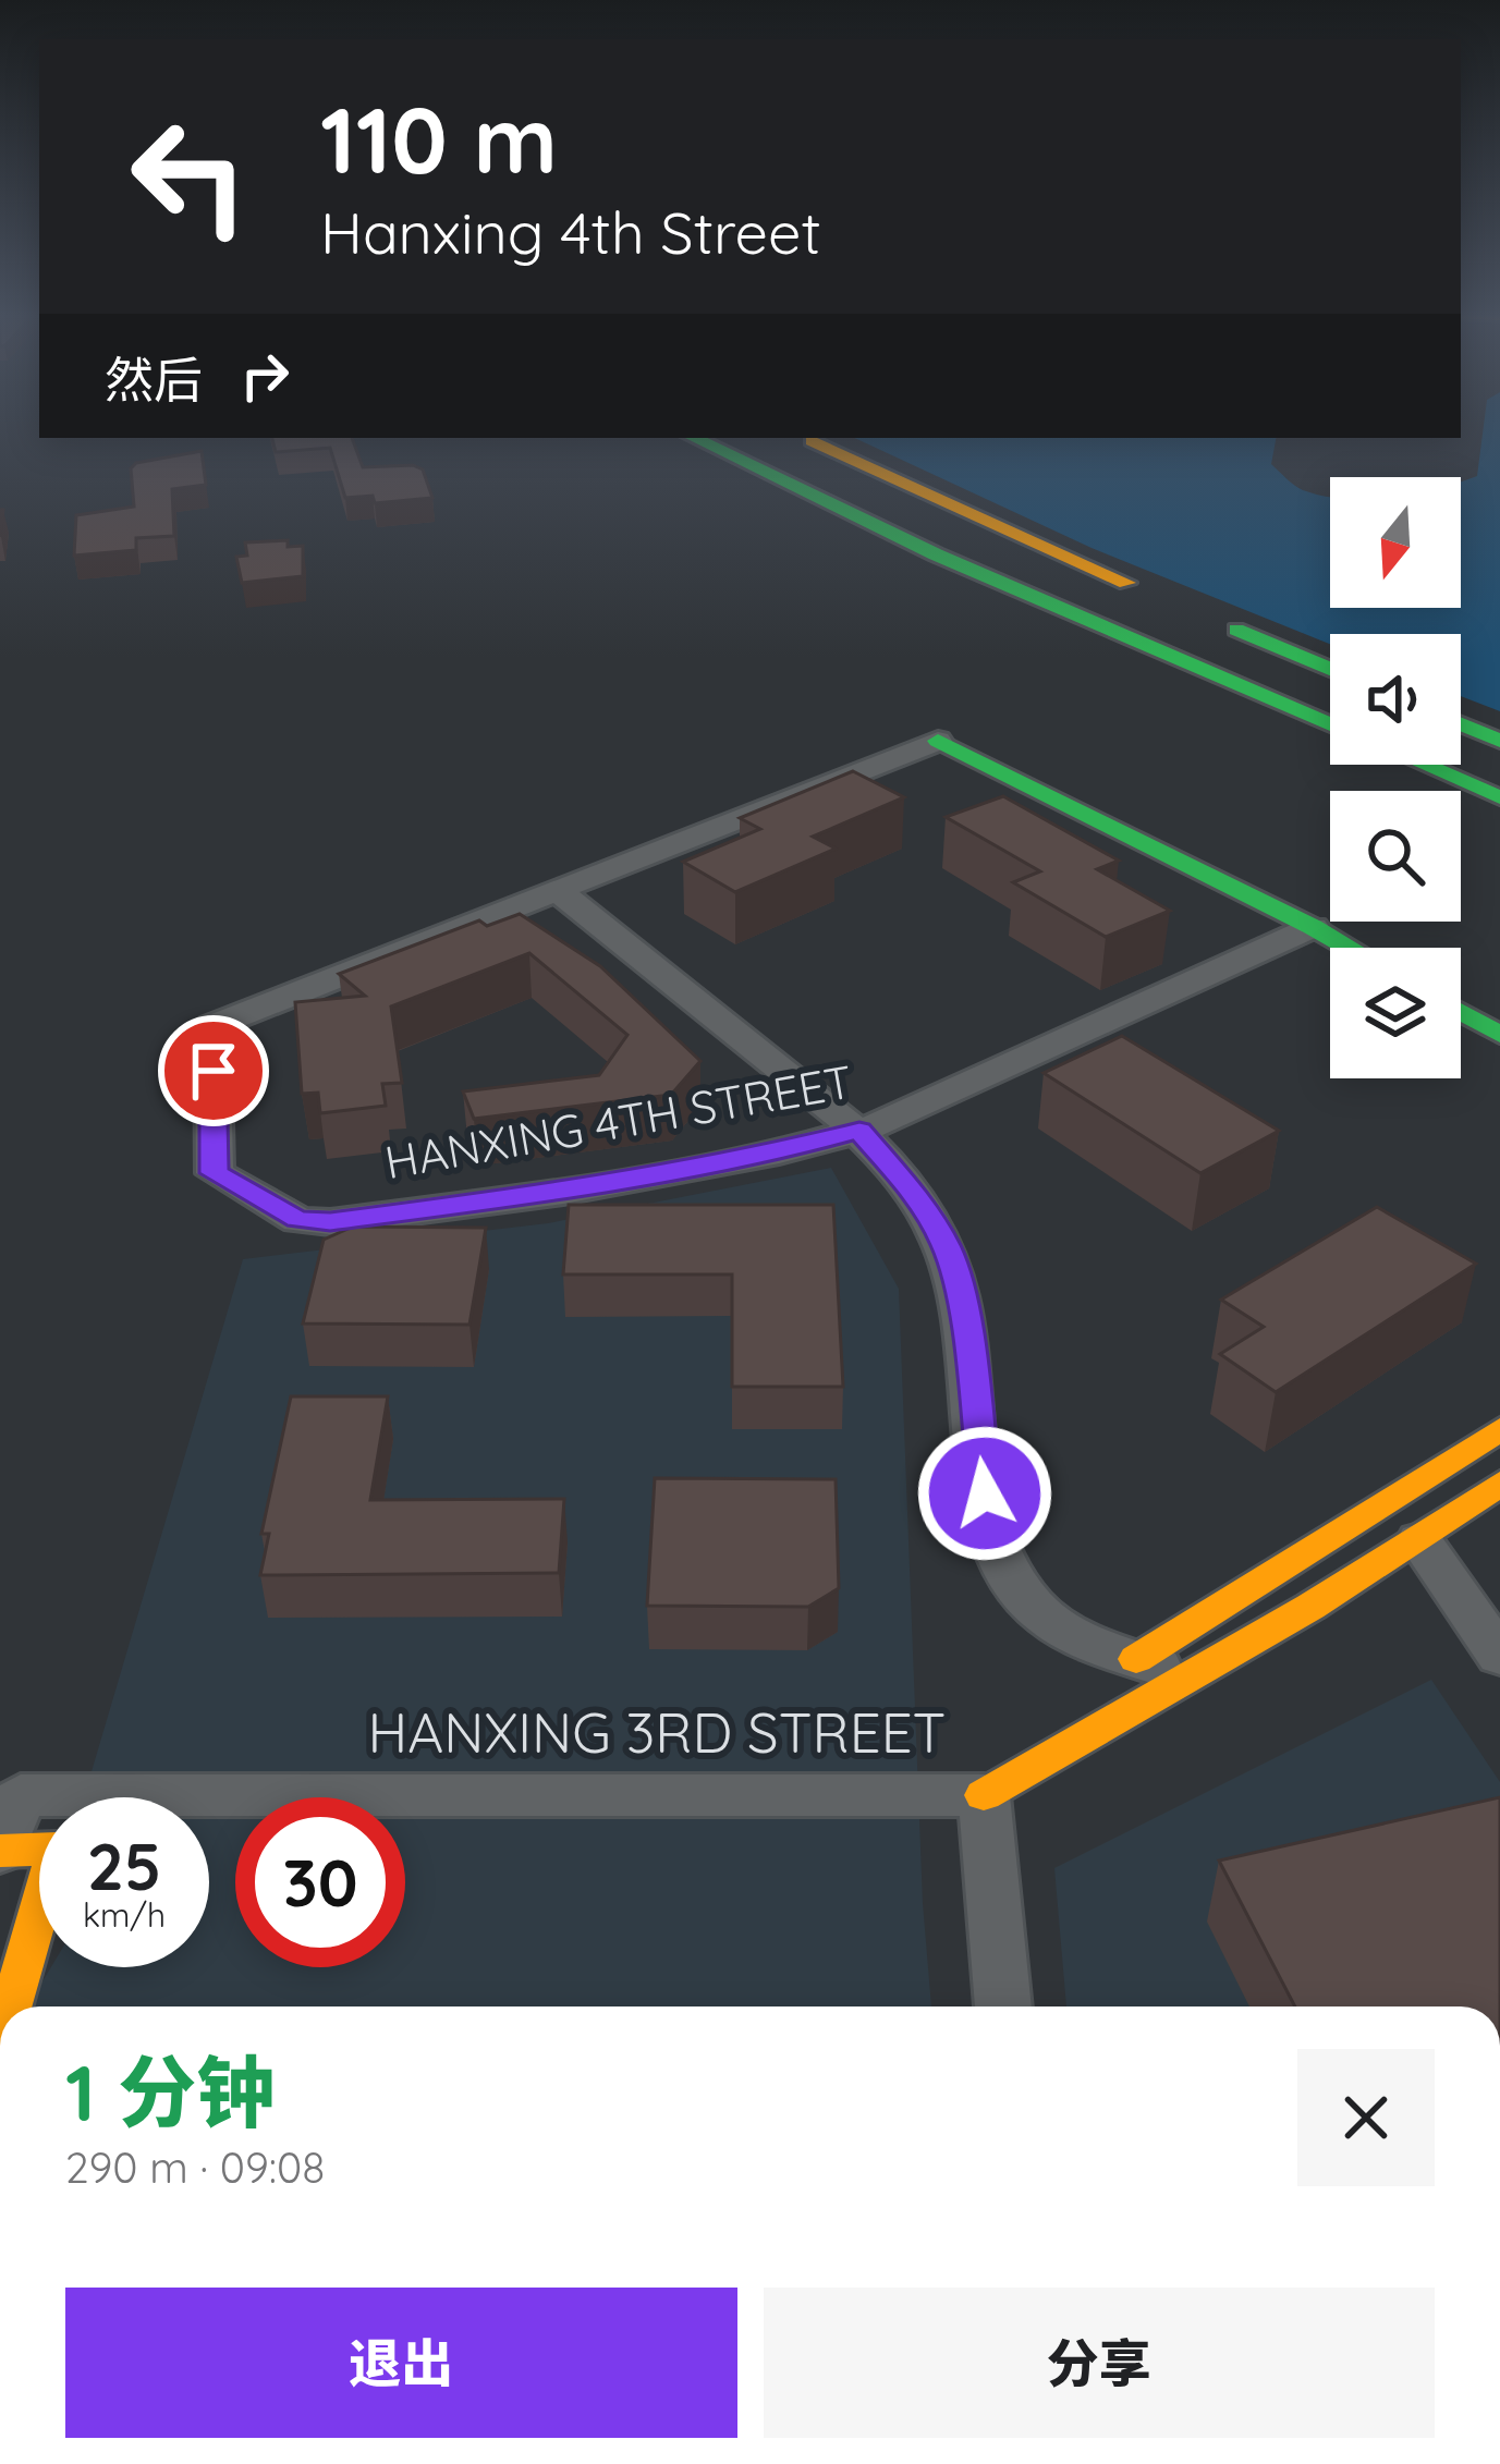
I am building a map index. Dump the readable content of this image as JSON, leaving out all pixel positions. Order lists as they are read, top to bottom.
{
  "streets": {
    "main road": ["HANXING 3RD STREET"],
    "street": ["HANXING 4TH STREET"]
  },
  "north": "bottom",
  "page": {
    "turn": ["110 m", "Hanxing 4th Street"],
    "then": "然后",
    "speed": "25 km/h",
    "limit": "30",
    "heading": ["1 分钟", "290 m · 09:08"],
    "buttons": ["退出", "分享"]
  }
}
